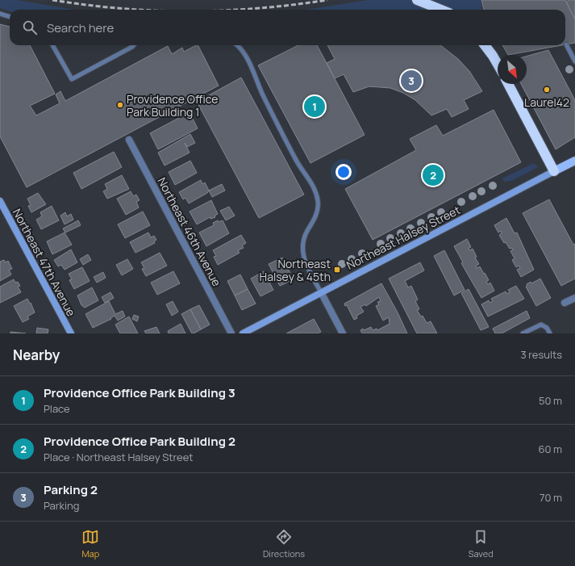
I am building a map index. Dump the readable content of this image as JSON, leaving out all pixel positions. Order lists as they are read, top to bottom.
{
  "streets": {
    "main road": ["Northeast Halsey Street", "Northeast 47th Avenue"],
    "street": ["Northeast 46th Avenue"]
  },
  "places": {
    "other": ["Laurel42", "Providence Office Park Building 1"],
    "transit": ["Northeast Halsey & 45th"]
  },
  "north": "bottom right",
  "page": {
    "search": "Search here",
    "pins": ["3", "1", "2"],
    "heading": ["Nearby", "3 results"],
    "list": [
      {
        "mark": "1",
        "name": "Providence Office Park Building 3",
        "note": "Place",
        "value": "50 m"
      },
      {
        "mark": "2",
        "name": "Providence Office Park Building 2",
        "note": "Place · Northeast Halsey Street",
        "value": "60 m"
      },
      {
        "mark": "3",
        "name": "Parking 2",
        "note": "Parking",
        "value": "70 m"
      }
    ],
    "nav": ["Map", "Directions", "Saved"]
  }
}
